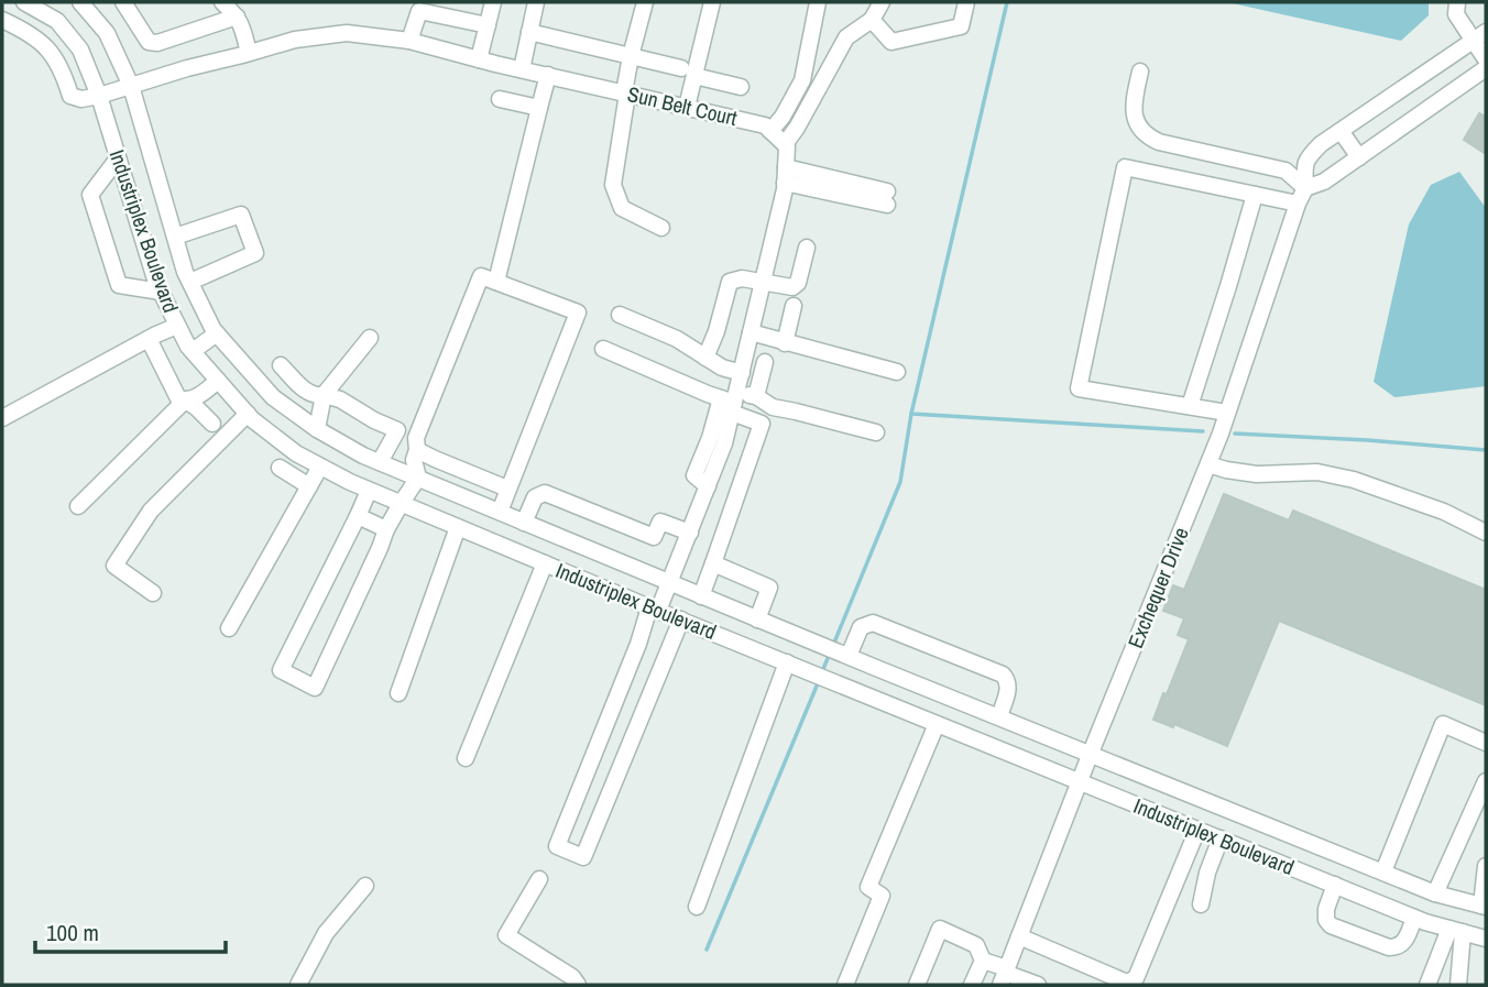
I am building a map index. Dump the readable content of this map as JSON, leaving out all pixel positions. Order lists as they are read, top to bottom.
{
  "streets": {
    "street": ["Sun Belt Court", "Industriplex Boulevard", "Exchequer Drive"]
  },
  "crossings": [
    ["Sun Belt Court", "Industriplex Boulevard"],
    ["Industriplex Boulevard", "Exchequer Drive"]
  ],
  "scale_bar": "100 m"
}
